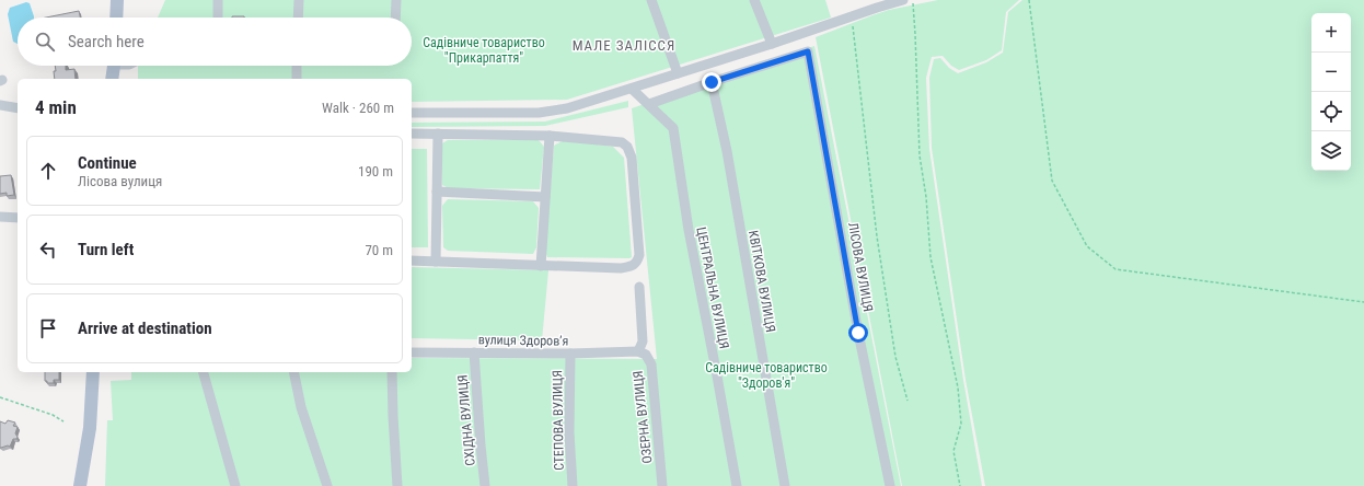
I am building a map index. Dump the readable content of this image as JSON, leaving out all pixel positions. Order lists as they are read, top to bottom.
{
  "streets": {
    "street": [
      "ЛІСОВА ВУЛИЦЯ",
      "КВІТКОВА ВУЛИЦЯ",
      "ЦЕНТРАЛЬНА ВУЛИЦЯ",
      "вулиця Здоровʼя",
      "ОЗЕРНА ВУЛИЦЯ",
      "СХІДНА ВУЛИЦЯ",
      "СТЕПОВА ВУЛИЦЯ"
    ]
  },
  "crossings": [
    ["ЛІСОВА ВУЛИЦЯ", "КВІТКОВА ВУЛИЦЯ"],
    ["вулиця Здоровʼя", "ОЗЕРНА ВУЛИЦЯ"],
    ["вулиця Здоровʼя", "СХІДНА ВУЛИЦЯ"],
    ["вулиця Здоровʼя", "СТЕПОВА ВУЛИЦЯ"]
  ],
  "districts": ["МАЛЕ ЗАЛІССЯ"],
  "parks": ["Садівниче товариство \"Прикарпаття\"", "Садівниче товариство \"Здоров'я\""],
  "page": {
    "map_buttons": ["+", "−"],
    "search": "Search here",
    "heading": ["4 min", "Walk · 260 m"],
    "list": [
      ["Continue", "Лісова вулиця", "190 m"],
      ["Turn left", "70 m"],
      "Arrive at destination"
    ]
  }
}
